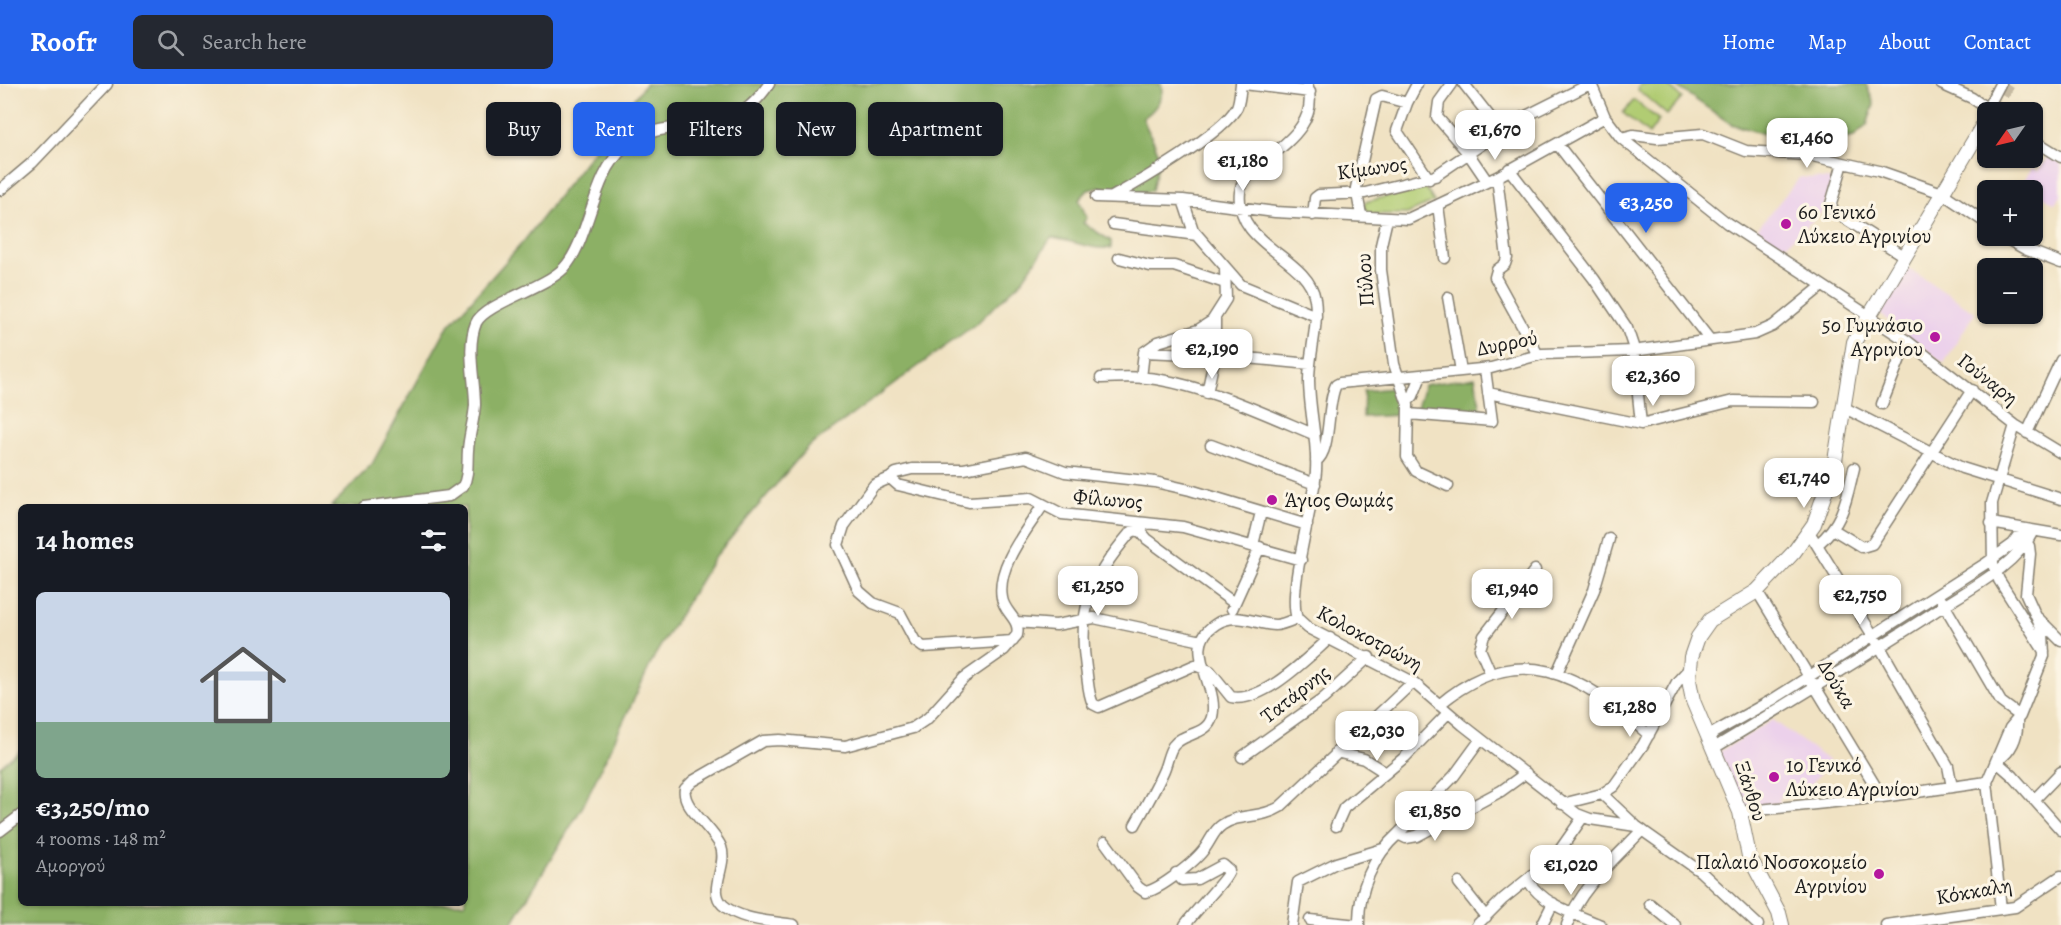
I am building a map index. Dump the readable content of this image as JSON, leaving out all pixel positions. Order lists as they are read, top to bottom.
{
  "streets": {
    "main road": ["Ξάνθου"],
    "street": [
      "Κίμωνος",
      "Πύλου",
      "Δυρρού",
      "Γούναρη",
      "Φίλωνος",
      "Κολοκοτρώνη",
      "Δούκα",
      "Τατάρνης",
      "Κόκκαλη"
    ]
  },
  "crossings": [
    ["Κίμωνος", "Γούναρη"],
    ["Πύλου", "Δυρρού"],
    ["Δυρρού", "Γούναρη"],
    ["Δυρρού", "Κολοκοτρώνη"],
    ["Γούναρη", "Ξάνθου"],
    ["Φίλωνος", "Κολοκοτρώνη"],
    ["Κολοκοτρώνη", "Τατάρνης"],
    ["Δούκα", "Ξάνθου"]
  ],
  "places": [
    "6ο Γενικό Λύκειο Αγρινίου",
    "5ο Γυμνάσιο Αγρινίου",
    "Άγιος Θωμάς",
    "1ο Γενικό Λύκειο Αγρινίου",
    "Παλαιό Νοσοκομείο Αγρινίου"
  ],
  "north": "bottom left",
  "page": {
    "header": "Roofr",
    "search": "Search here",
    "nav": [
      "Home",
      "Map",
      "About",
      "Contact"
    ],
    "map_buttons": ["+", "−"],
    "chip": [
      "Buy",
      "Rent",
      "Filters",
      "New",
      "Apartment"
    ],
    "price": [
      "€1,670",
      "€1,460",
      "€1,180",
      "€3,250",
      "€2,190",
      "€2,360",
      "€1,740",
      "€1,250",
      "€1,940",
      "€2,750",
      "€1,280",
      "€2,030",
      "€1,850",
      "€1,020"
    ],
    "heading": "14 homes",
    "list": [
      {
        "name": "€3,250/mo",
        "note": "4 rooms · 148 m² · Αμοργού"
      }
    ]
  }
}
